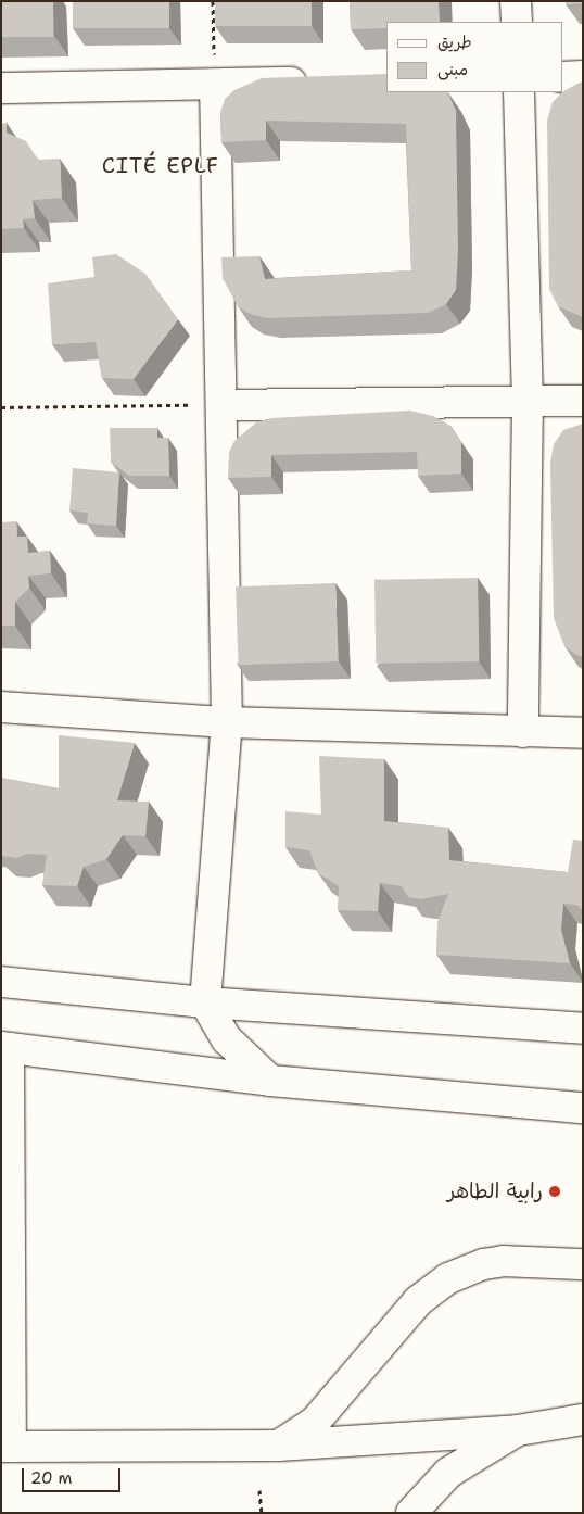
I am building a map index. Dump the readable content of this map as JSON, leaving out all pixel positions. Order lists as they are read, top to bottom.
{
  "districts": ["CITÉ EPLF"],
  "places": ["رابية الطاهر"],
  "legend": ["طريق", "مبنى"],
  "scale_bar": "20 m"
}
